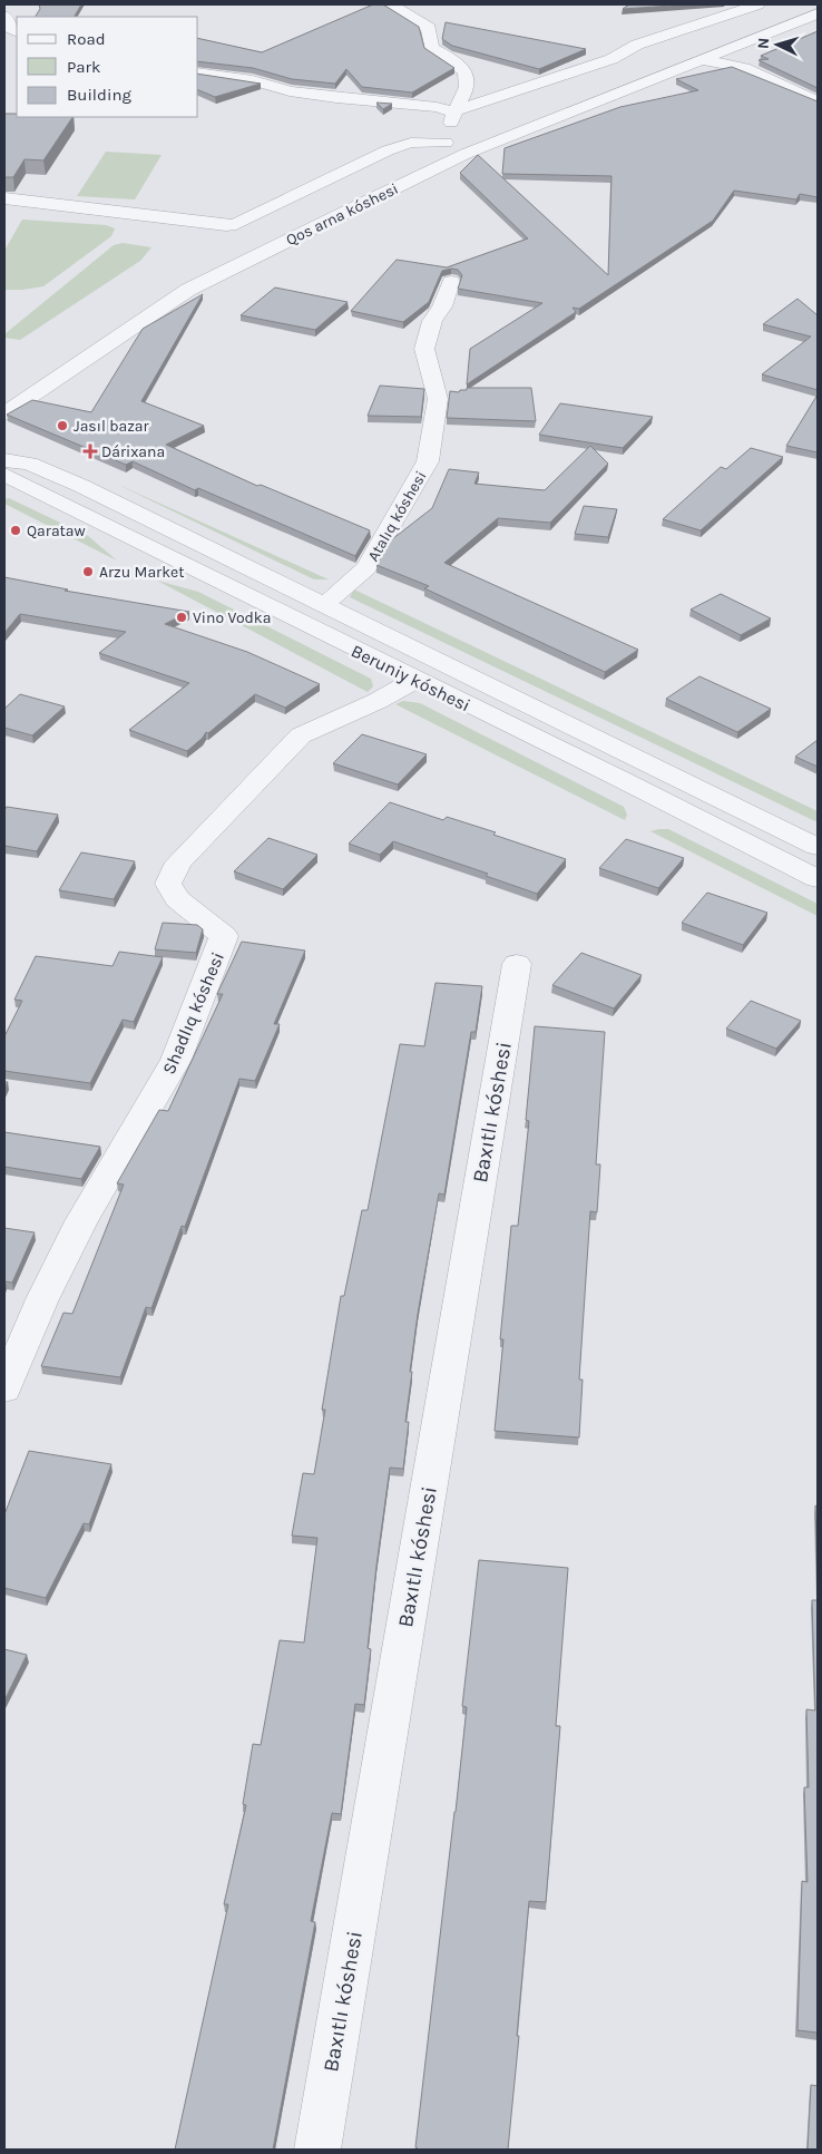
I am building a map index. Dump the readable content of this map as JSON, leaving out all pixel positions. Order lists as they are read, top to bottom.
{
  "streets": {
    "street": [
      "Qos arna kóshesi",
      "Atalıq kóshesi",
      "Beruniy kóshesi",
      "Shadlıq kóshesi",
      "Baxıtlı kóshesi"
    ]
  },
  "crossings": [
    ["Atalıq kóshesi", "Beruniy kóshesi"],
    ["Beruniy kóshesi", "Shadlıq kóshesi"]
  ],
  "places": {
    "other": [
      "Jasıl bazar",
      "Qarataw",
      "Arzu Market",
      "Vino Vodka"
    ],
    "health": ["Dárixana"]
  },
  "legend": ["Road", "Park", "Building"],
  "north": "left"
}
